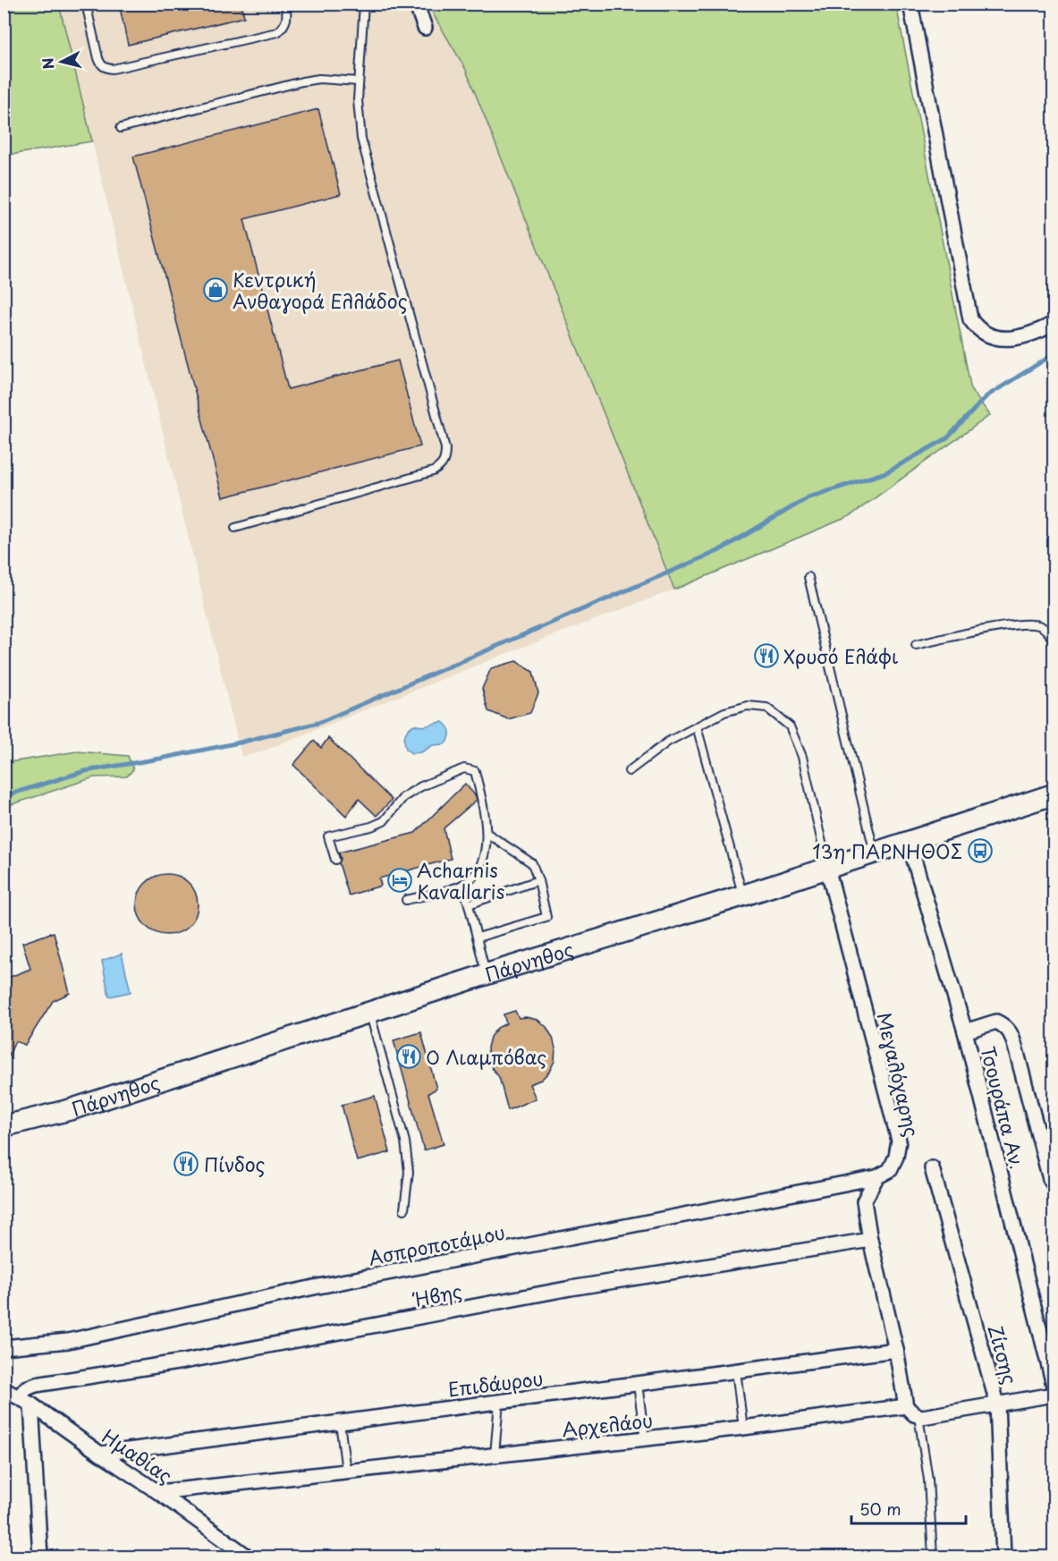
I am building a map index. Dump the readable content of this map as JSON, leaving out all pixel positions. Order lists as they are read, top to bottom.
{
  "streets": {
    "main road": ["Πάρνηθος"],
    "street": [
      "Μεγαλόχαρης",
      "Τσουράπα Αν.",
      "Ασπροποτάμου",
      "Ήβης",
      "Ζίτσης",
      "Επιδάυρου",
      "Αρχελάου",
      "Ημαθίας"
    ]
  },
  "crossings": [
    ["Πάρνηθος", "Μεγαλόχαρης"],
    ["Πάρνηθος", "Τσουράπα Αν."],
    ["Μεγαλόχαρης", "Ασπροποτάμου"],
    ["Μεγαλόχαρης", "Ήβης"],
    ["Μεγαλόχαρης", "Επιδάυρου"],
    ["Μεγαλόχαρης", "Αρχελάου"],
    ["Ήβης", "Ημαθίας"],
    ["Επιδάυρου", "Ημαθίας"],
    ["Αρχελάου", "Ημαθίας"]
  ],
  "places": {
    "shop": ["Κεντρική Ανθαγορά Ελλάδος"],
    "restaurant": ["Χρυσό Ελάφι", "Ο Λιαμπόβας", "Πίνδος"],
    "bus stop": ["13η ΠΑΡΝΗΘΟΣ"],
    "hotel": ["Acharnis Kavallaris"]
  },
  "scale_bar": "50 m",
  "north": "left"
}
